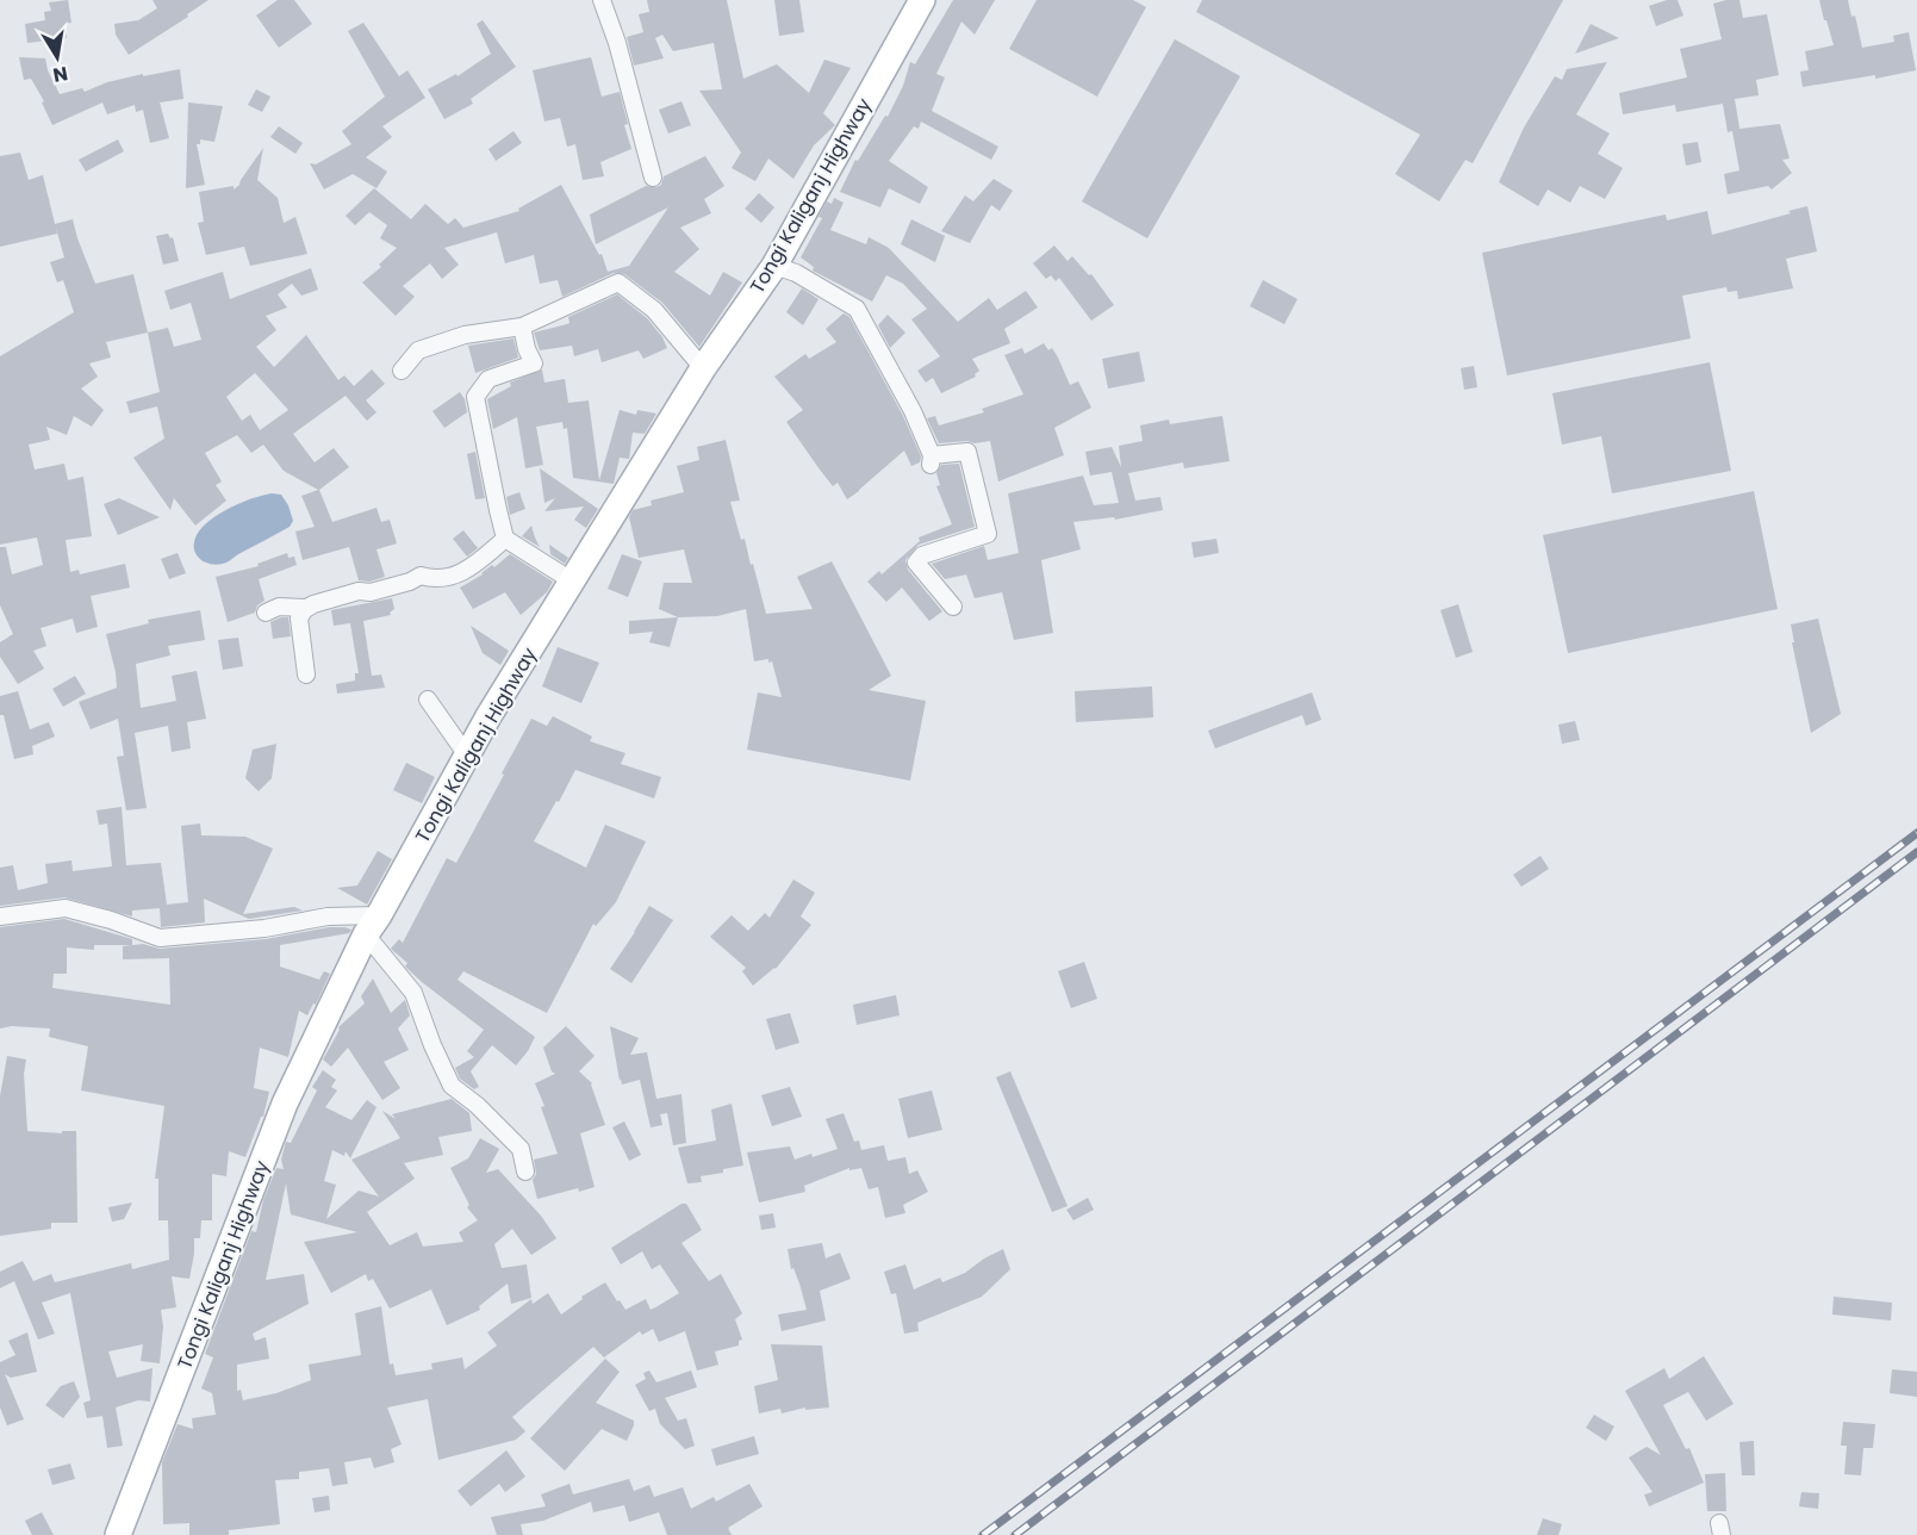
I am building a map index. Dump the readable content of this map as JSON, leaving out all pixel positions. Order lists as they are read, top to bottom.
{
  "streets": {
    "main road": ["Tongi Kaliganj Highway"]
  },
  "north": "bottom"
}
